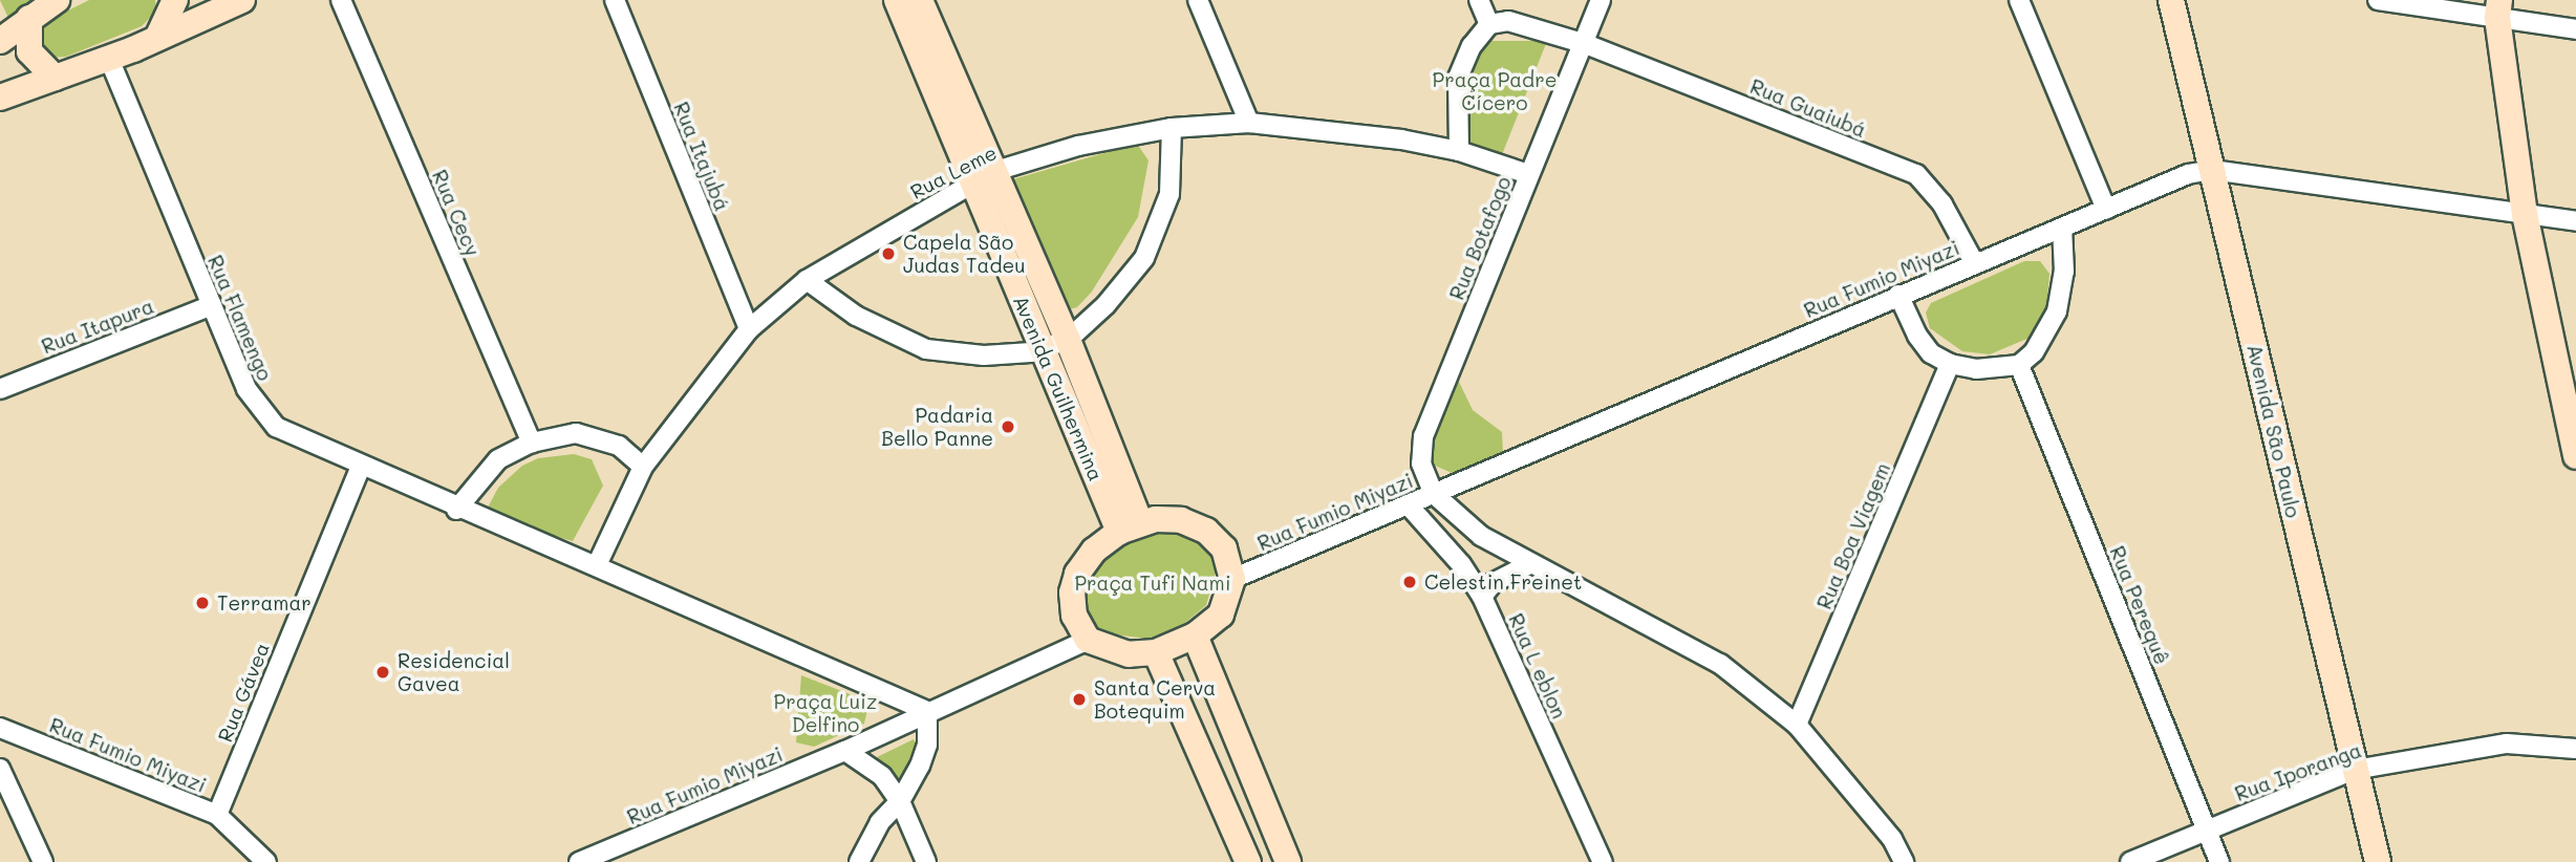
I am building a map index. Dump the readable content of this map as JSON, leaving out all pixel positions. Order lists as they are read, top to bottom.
{
  "streets": {
    "street": [
      "Rua Guaiubá",
      "Rua Itajubá",
      "Rua Leme",
      "Rua Cecy",
      "Rua Botafogo",
      "Rua Fumio Miyazi",
      "Rua Flamengo",
      "Rua Itapura",
      "Avenida Guilhermina",
      "Avenida São Paulo",
      "Rua Boa Viagem",
      "Rua Perequê",
      "Rua L eblon",
      "Rua Gávea",
      "Rua Iporanga"
    ]
  },
  "crossings": [
    ["Rua Guaiubá", "Rua Botafogo"],
    ["Rua Guaiubá", "Rua Fumio Miyazi"],
    ["Rua Itajubá", "Rua Leme"],
    ["Rua Leme", "Rua Botafogo"],
    ["Rua Leme", "Rua Flamengo"],
    ["Rua Leme", "Avenida Guilhermina"],
    ["Rua Botafogo", "Rua Fumio Miyazi"],
    ["Rua Fumio Miyazi", "Avenida Guilhermina"],
    ["Rua Fumio Miyazi", "Avenida São Paulo"],
    ["Rua Fumio Miyazi", "Rua L eblon"],
    ["Rua Fumio Miyazi", "Rua Gávea"],
    ["Rua Flamengo", "Rua Itapura"],
    ["Rua Flamengo", "Rua Gávea"],
    ["Avenida São Paulo", "Rua Iporanga"],
    ["Rua Perequê", "Rua Iporanga"]
  ],
  "parks": ["Praça Padre Cícero", "Praça Tufi Nami", "Praça Luiz Delfino"],
  "places": [
    "Capela São Judas Tadeu",
    "Padaria Bello Panne",
    "Celestin Freinet",
    "Terramar",
    "Residencial Gavea",
    "Santa Cerva Botequim"
  ]
}
